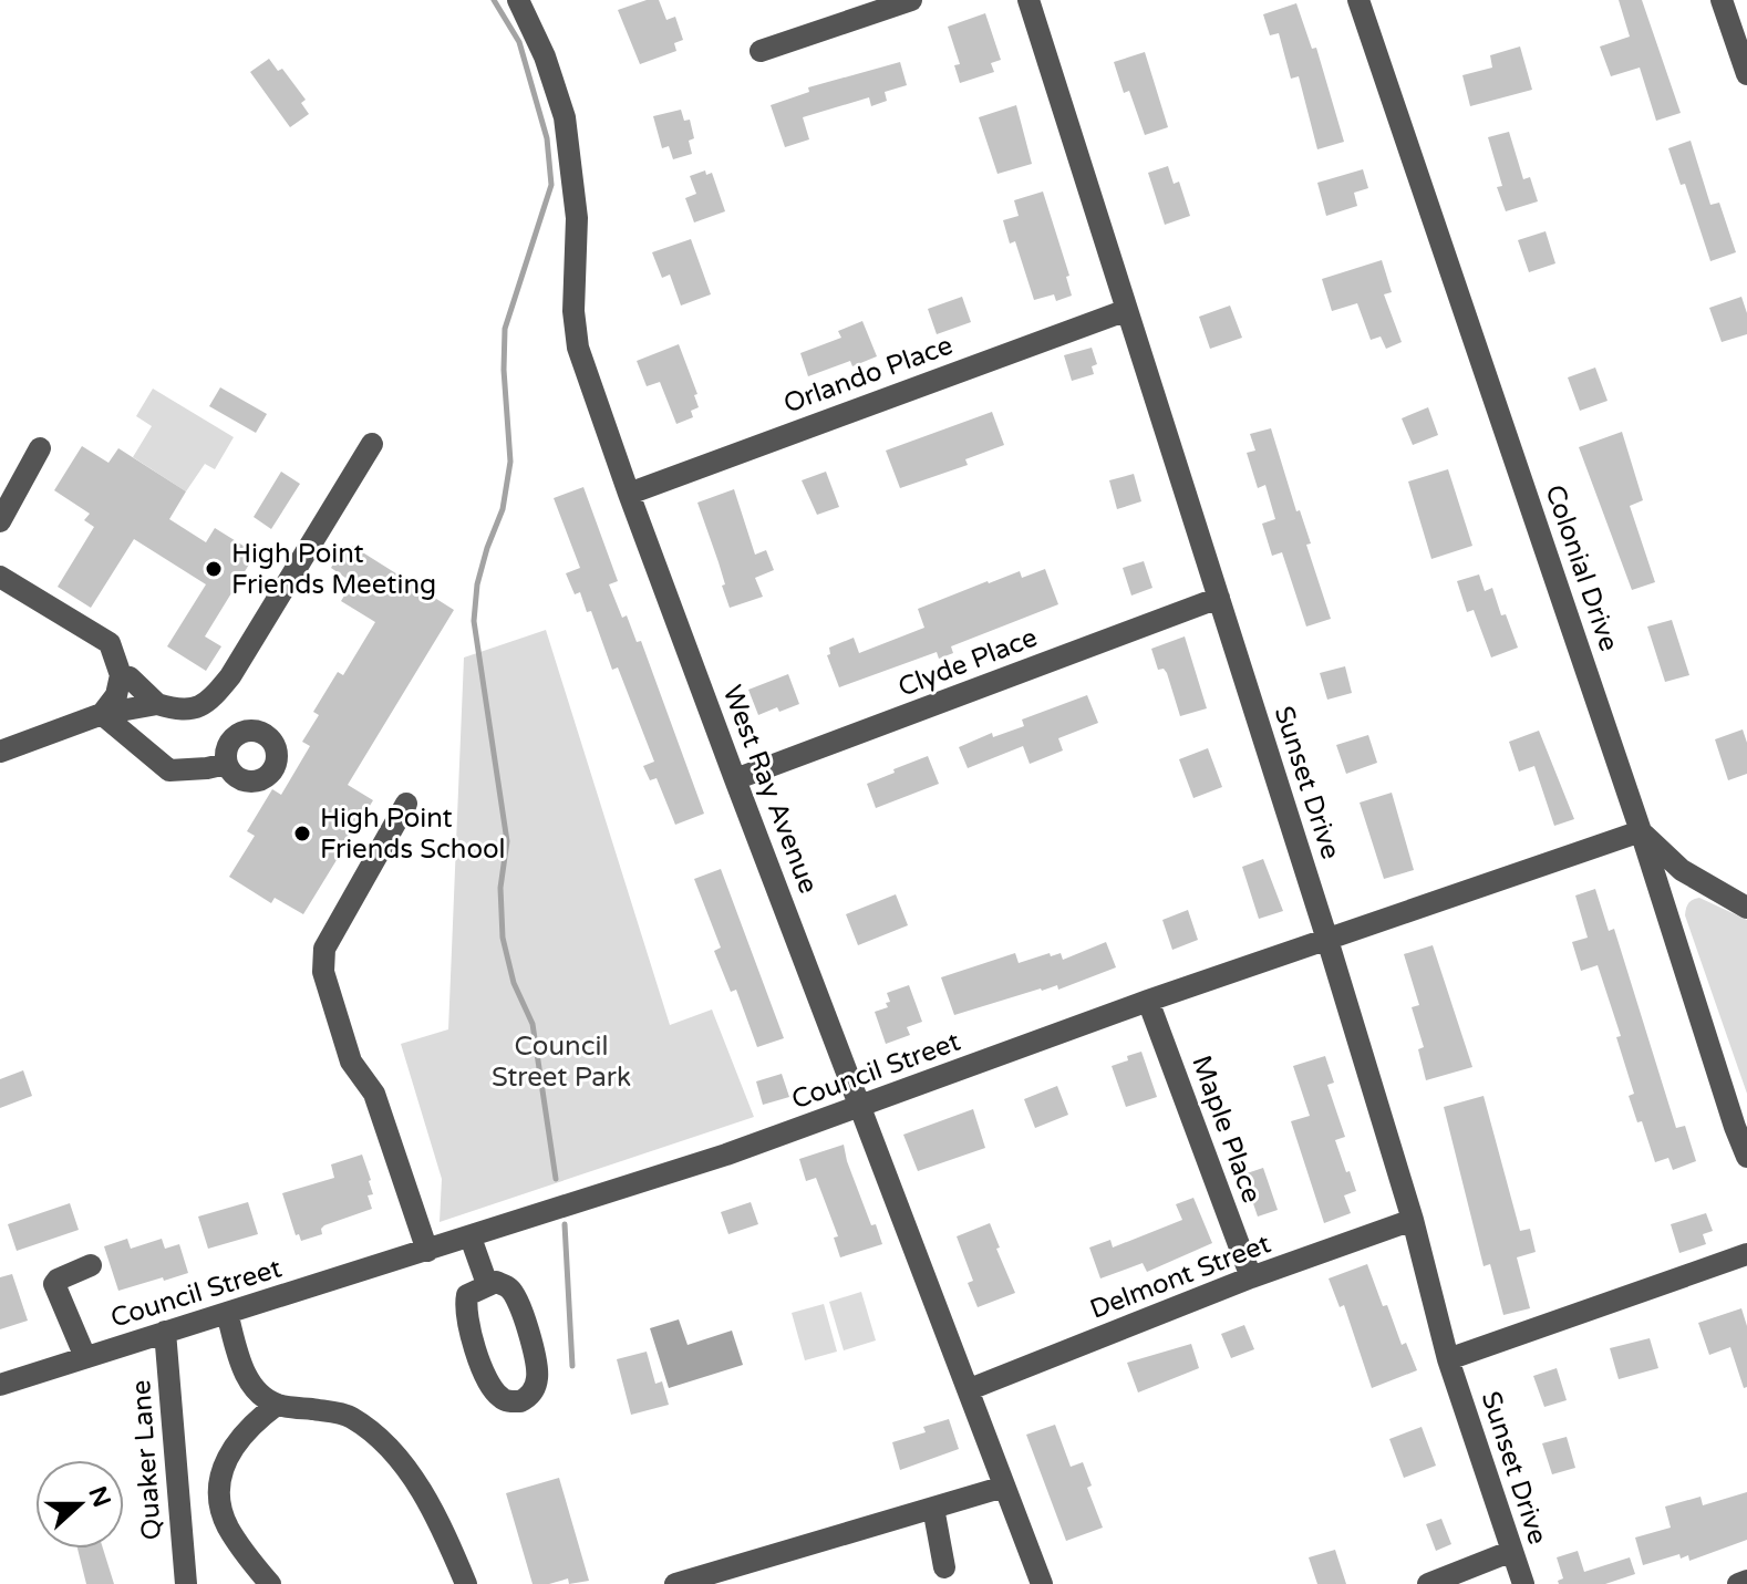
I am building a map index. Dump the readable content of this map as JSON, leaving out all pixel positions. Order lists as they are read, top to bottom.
{
  "streets": {
    "street": [
      "Orlando Place",
      "Colonial Drive",
      "Clyde Place",
      "Sunset Drive",
      "West Ray Avenue",
      "Council Street",
      "Maple Place",
      "Delmont Street",
      "Quaker Lane"
    ]
  },
  "crossings": [
    ["Orlando Place", "Sunset Drive"],
    ["Orlando Place", "West Ray Avenue"],
    ["Colonial Drive", "Council Street"],
    ["Clyde Place", "Sunset Drive"],
    ["Clyde Place", "West Ray Avenue"],
    ["Sunset Drive", "Council Street"],
    ["Sunset Drive", "Delmont Street"],
    ["West Ray Avenue", "Council Street"],
    ["West Ray Avenue", "Delmont Street"],
    ["Council Street", "Maple Place"],
    ["Council Street", "Quaker Lane"],
    ["Maple Place", "Delmont Street"]
  ],
  "parks": ["Council Street Park"],
  "places": ["High Point Friends Meeting", "High Point Friends School"],
  "north": "right"
}
